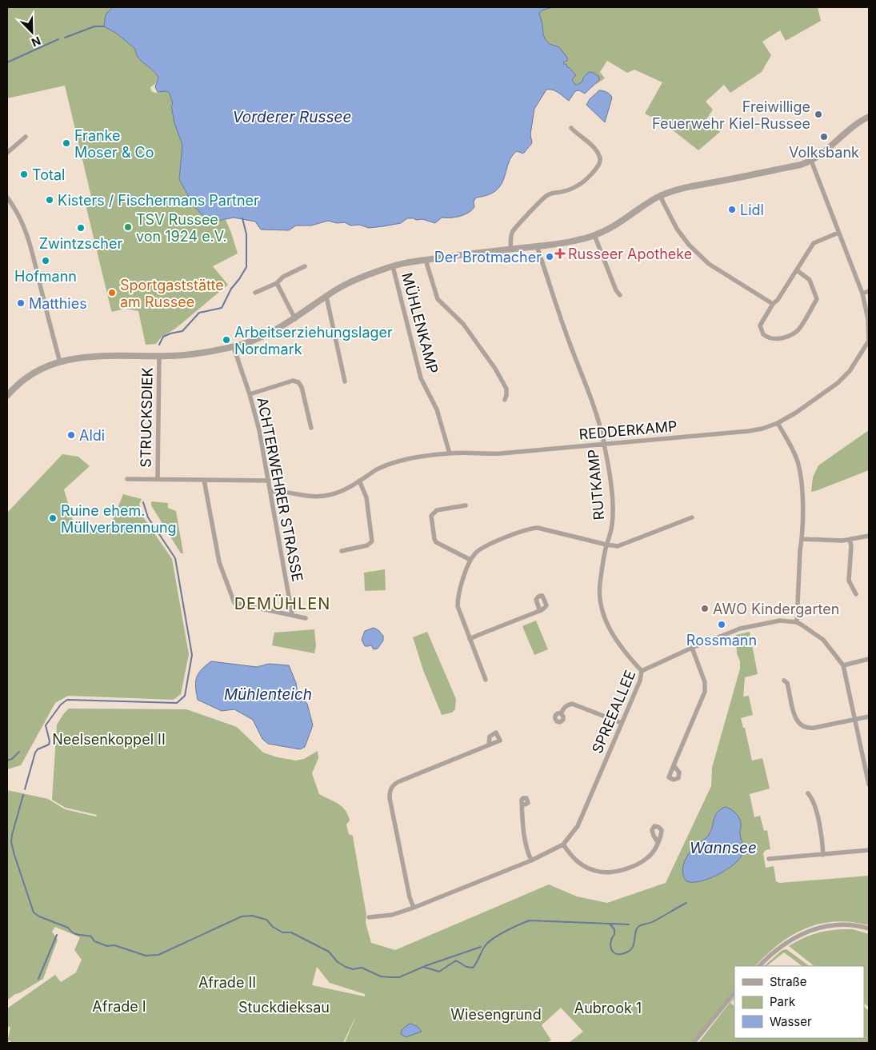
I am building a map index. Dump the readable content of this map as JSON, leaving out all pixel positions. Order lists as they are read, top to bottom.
{
  "streets": {
    "street": [
      "MÜHLENKAMP",
      "STRUCKSDIEK",
      "REDDERKAMP",
      "RUTKAMP",
      "ACHTERWEHRER STRASSE",
      "SPREEALLEE"
    ]
  },
  "crossings": [
    ["MÜHLENKAMP", "REDDERKAMP"],
    ["REDDERKAMP", "RUTKAMP"],
    ["REDDERKAMP", "ACHTERWEHRER STRASSE"],
    ["RUTKAMP", "SPREEALLEE"]
  ],
  "districts": ["DEMÜHLEN"],
  "water": ["Vorderer Russee", "Mühlenteich", "Wannsee"],
  "parks": [
    "Neelsenkoppel II",
    "Afrade II",
    "Afrade I",
    "Stuckdieksau",
    "Aubrook 1",
    "Wiesengrund"
  ],
  "places": {
    "other": [
      "Freiwillige Feuerwehr Kiel-Russee",
      "Volksbank",
      "Franke Moser & Co",
      "Total",
      "Kisters / Fischermans Partner",
      "Lidl",
      "TSV Russee von 1924 e.V.",
      "Zwintzscher",
      "Der Brotmacher",
      "Hofmann",
      "Sportgaststätte am Russee",
      "Matthies",
      "Arbeitserziehungslager Nordmark",
      "Aldi",
      "Ruine ehem. Müllverbrennung",
      "AWO Kindergarten",
      "Rossmann"
    ],
    "health": ["Russeer Apotheke"]
  },
  "legend": ["Straße", "Park", "Wasser"],
  "north": "bottom right"
}
